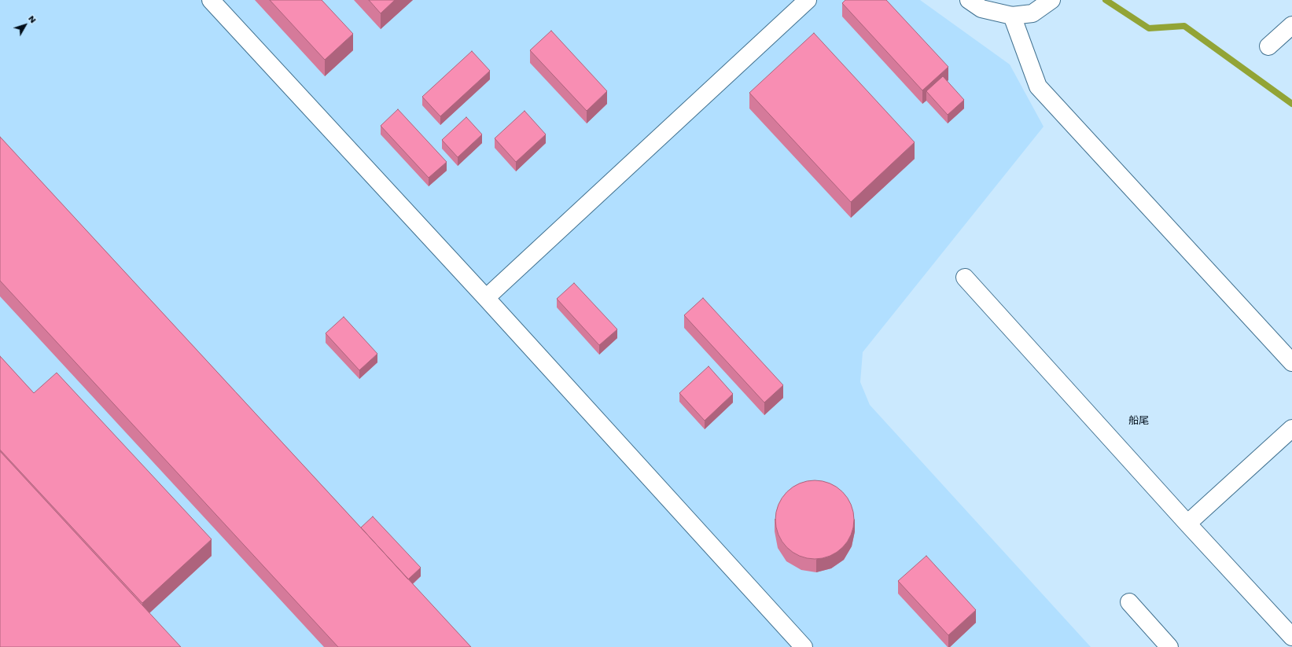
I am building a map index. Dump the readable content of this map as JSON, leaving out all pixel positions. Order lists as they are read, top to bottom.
{
  "districts": ["船尾"],
  "north": "top right"
}
